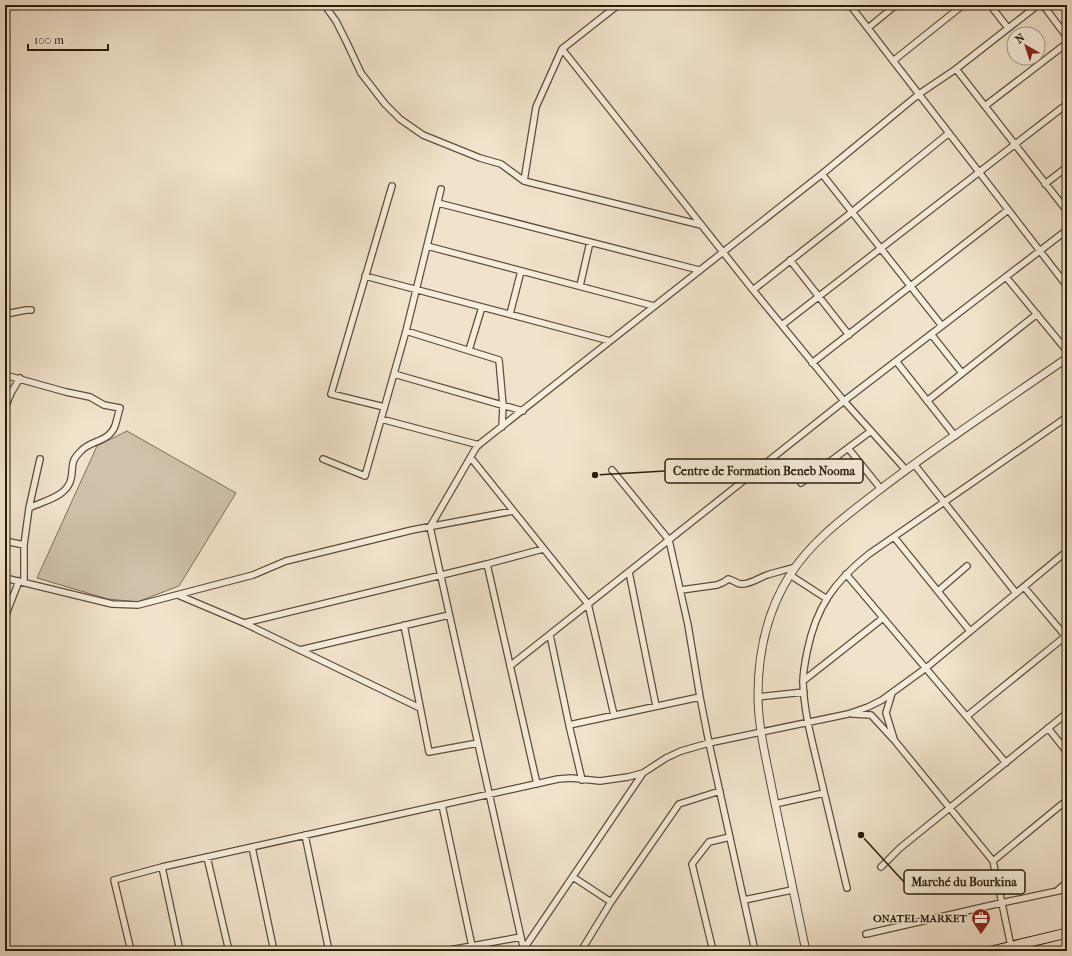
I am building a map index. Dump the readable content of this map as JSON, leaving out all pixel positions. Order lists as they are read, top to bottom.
{
  "places": {
    "other": ["Centre de Formation Beneb Nooma", "Marché du Bourkina"],
    "office": ["ONATEL MARKET"]
  },
  "scale_bar": "100 m",
  "north": "top left"
}
